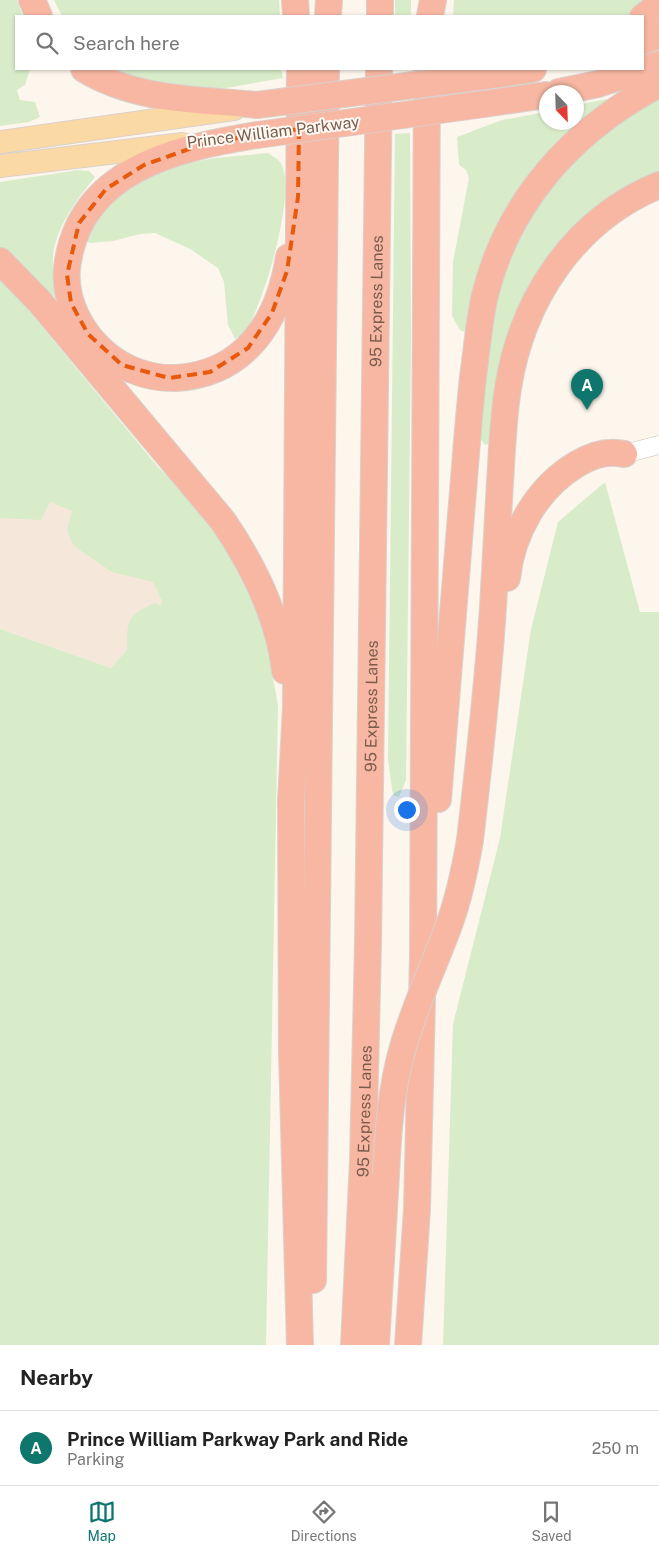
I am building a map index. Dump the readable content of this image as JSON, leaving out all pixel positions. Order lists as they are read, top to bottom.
{
  "streets": {
    "highway": ["Prince William Parkway", "95 Express Lanes"]
  },
  "north": "bottom right",
  "page": {
    "search": "Search here",
    "pins": "A",
    "heading": "Nearby",
    "list": [
      {
        "mark": "A",
        "name": "Prince William Parkway Park and Ride",
        "note": "Parking",
        "value": "250 m"
      }
    ],
    "nav": ["Map", "Directions", "Saved"]
  }
}
